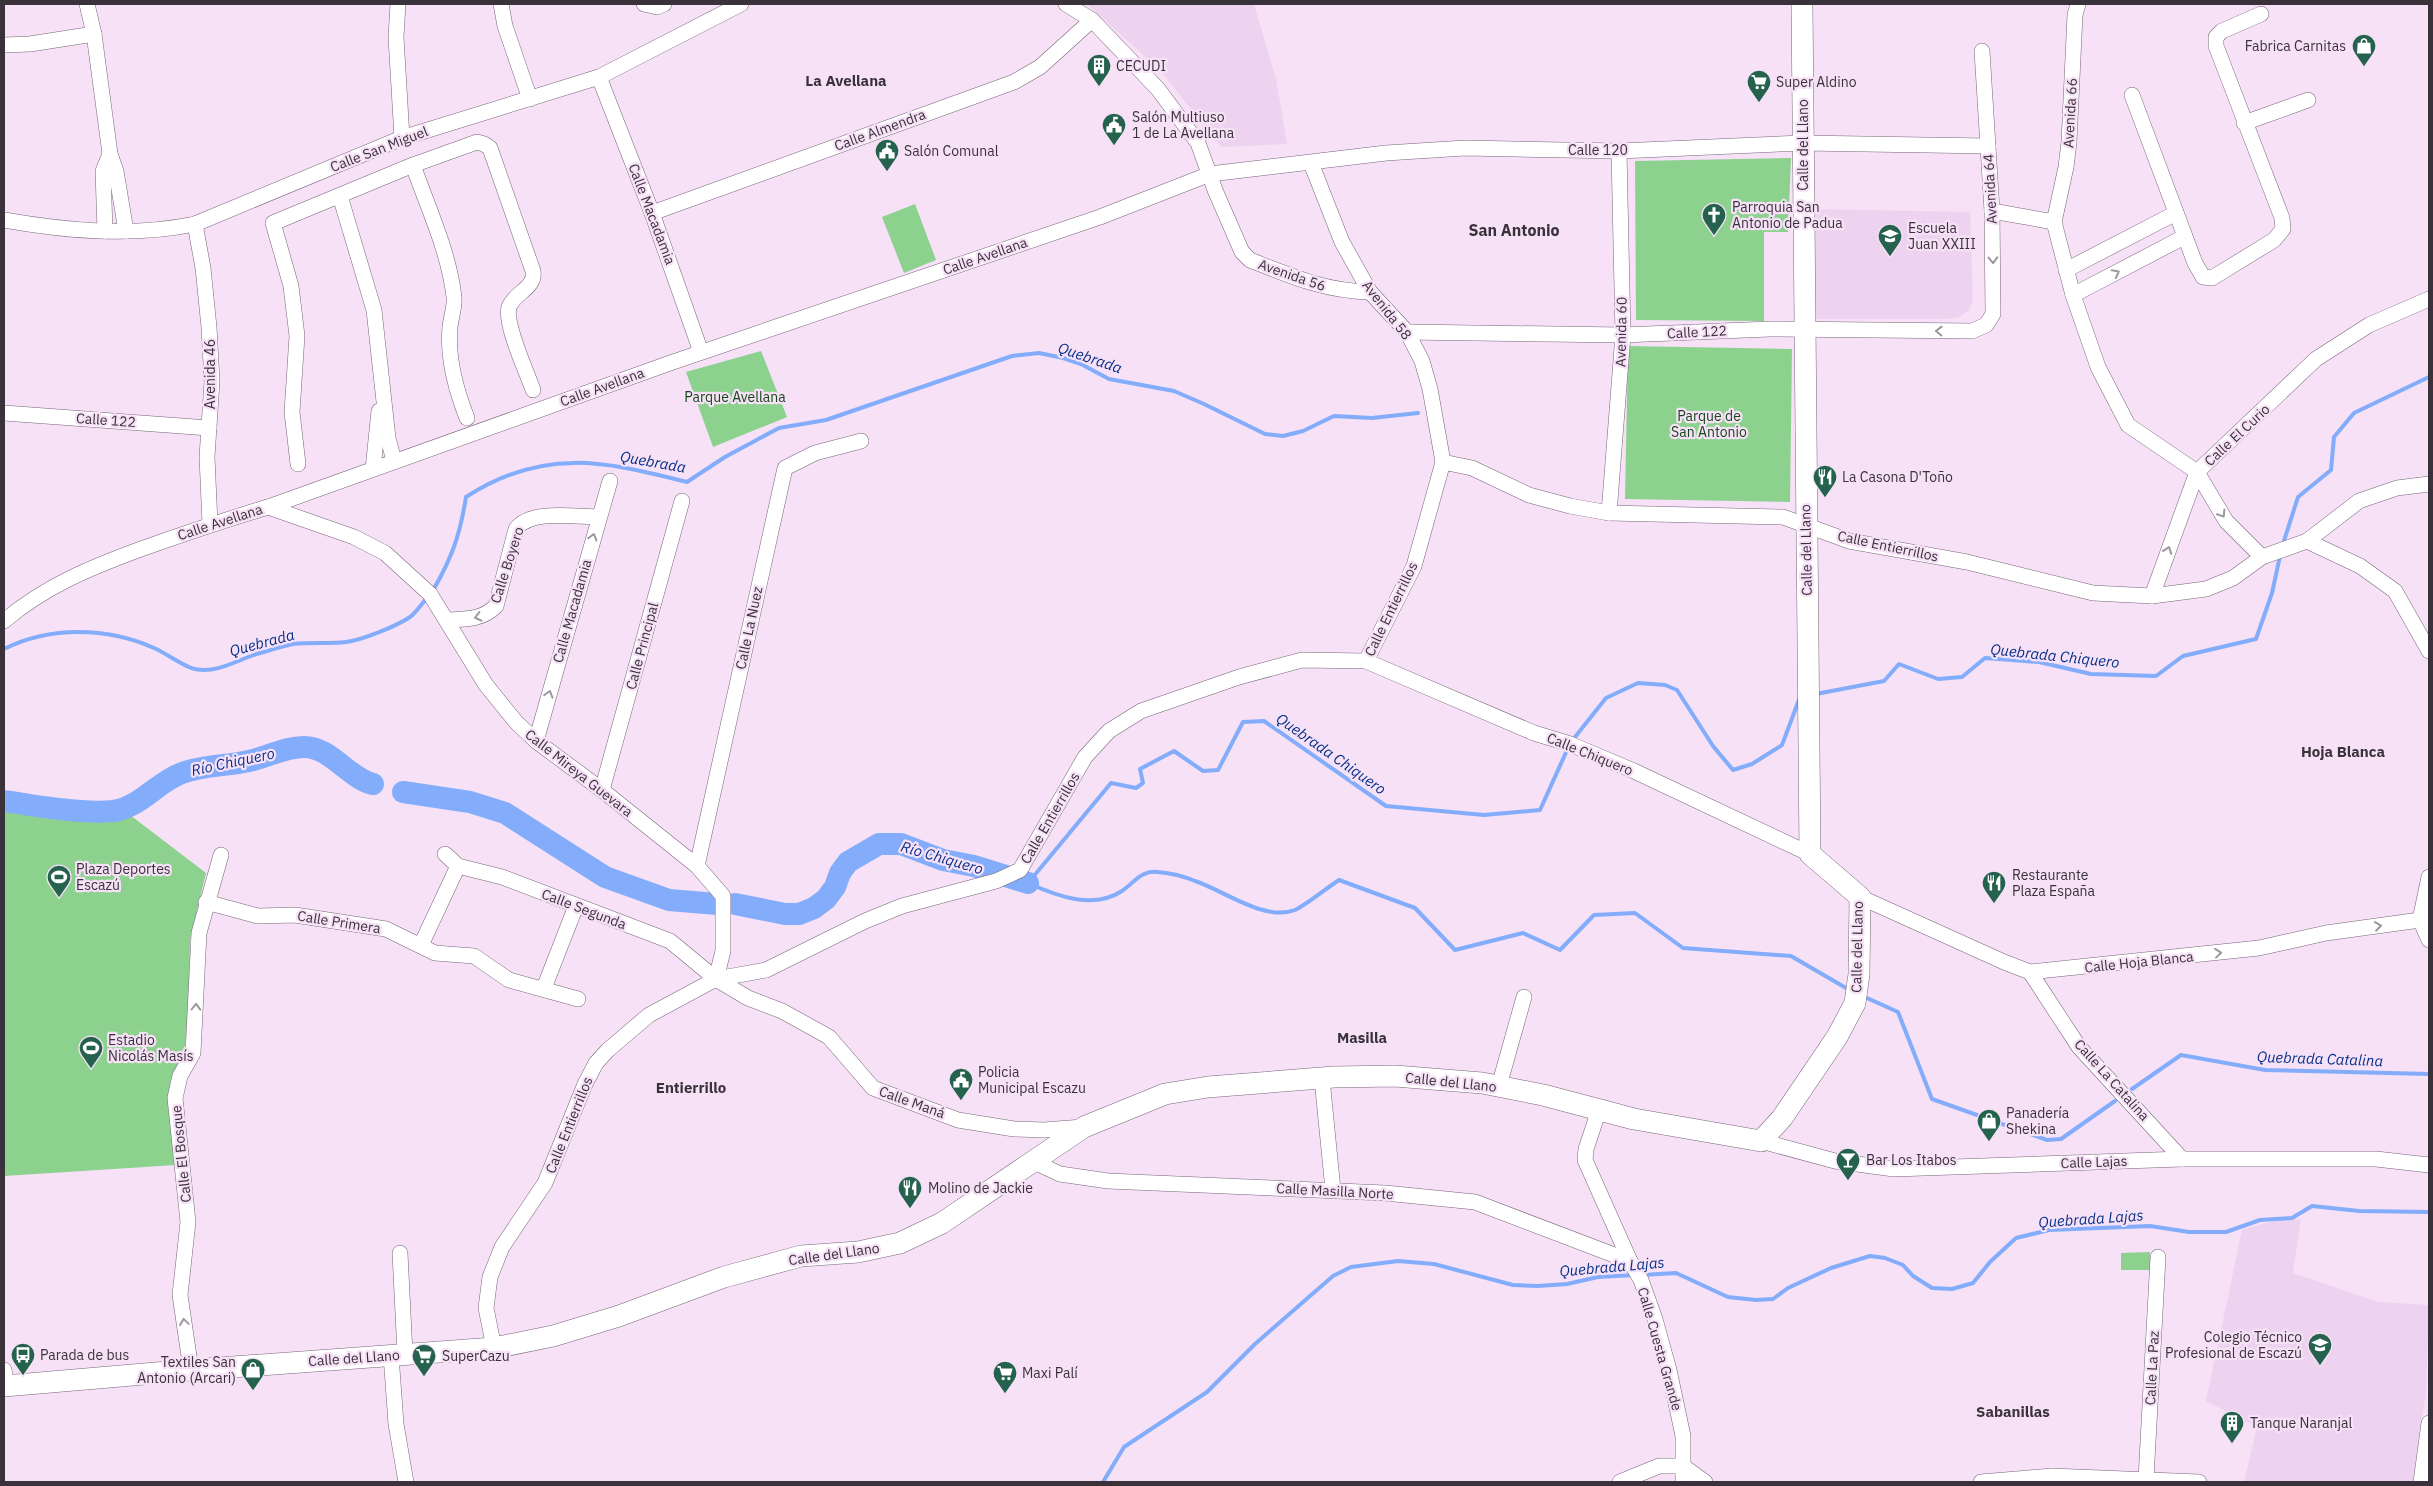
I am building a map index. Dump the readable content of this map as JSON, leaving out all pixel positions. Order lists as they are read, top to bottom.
{
  "streets": {
    "main road": ["Calle del Llano"],
    "street": [
      "Avenida 66",
      "Calle Almendra",
      "Calle San Miguel",
      "Calle 120",
      "Avenida 64",
      "Calle Macadamia",
      "Calle Avellana",
      "Avenida 56",
      "Avenida 58",
      "Avenida 60",
      "Calle 122",
      "Avenida 46",
      "Calle El Curio",
      "Calle Entierrillos",
      "Calle Boyero",
      "Calle La Nuez",
      "Calle Principal",
      "Calle Chiquero",
      "Calle Mireya Guevara",
      "Calle Segunda",
      "Calle Primera",
      "Calle Hoja Blanca",
      "Calle La Catalina",
      "Calle Maná",
      "Calle El Bosque",
      "Calle Lajas",
      "Calle Masilla Norte",
      "Calle Cuesta Grande",
      "Calle La Paz"
    ]
  },
  "crossings": [
    ["Avenida 66", "Calle El Curio"],
    ["Calle Almendra", "Calle Macadamia"],
    ["Calle Almendra", "Avenida 56"],
    ["Calle del Llano", "Calle 120"],
    ["Calle del Llano", "Calle 122"],
    ["Calle del Llano", "Calle Entierrillos"],
    ["Calle del Llano", "Calle Chiquero"],
    ["Calle del Llano", "Calle Hoja Blanca"],
    ["Calle del Llano", "Calle Maná"],
    ["Calle del Llano", "Calle El Bosque"],
    ["Calle del Llano", "Calle Lajas"],
    ["Calle del Llano", "Calle Masilla Norte"],
    ["Calle del Llano", "Calle Cuesta Grande"],
    ["Calle San Miguel", "Calle Macadamia"],
    ["Calle San Miguel", "Avenida 46"],
    ["Calle 120", "Avenida 64"],
    ["Calle 120", "Calle Avellana"],
    ["Calle 120", "Avenida 56"],
    ["Calle 120", "Avenida 58"],
    ["Calle 120", "Avenida 60"],
    ["Avenida 64", "Calle 122"],
    ["Calle Macadamia", "Calle Avellana"],
    ["Calle Macadamia", "Calle Boyero"],
    ["Calle Macadamia", "Calle Mireya Guevara"],
    ["Calle Avellana", "Avenida 56"],
    ["Calle Avellana", "Avenida 46"],
    ["Calle Avellana", "Calle Mireya Guevara"],
    ["Avenida 56", "Avenida 58"],
    ["Avenida 58", "Calle 122"],
    ["Avenida 58", "Calle Entierrillos"],
    ["Avenida 60", "Calle 122"],
    ["Avenida 60", "Calle Entierrillos"],
    ["Calle 122", "Avenida 46"],
    ["Calle Entierrillos", "Calle Chiquero"],
    ["Calle Entierrillos", "Calle Mireya Guevara"],
    ["Calle Entierrillos", "Calle Segunda"],
    ["Calle Entierrillos", "Calle Maná"],
    ["Calle Boyero", "Calle Mireya Guevara"],
    ["Calle La Nuez", "Calle Mireya Guevara"],
    ["Calle Principal", "Calle Mireya Guevara"],
    ["Calle Mireya Guevara", "Calle Segunda"],
    ["Calle Mireya Guevara", "Calle Maná"],
    ["Calle Segunda", "Calle Maná"],
    ["Calle Primera", "Calle El Bosque"],
    ["Calle Hoja Blanca", "Calle La Catalina"],
    ["Calle La Catalina", "Calle Lajas"],
    ["Calle Masilla Norte", "Calle Cuesta Grande"]
  ],
  "one_way": [
    "Avenida 64",
    "Calle Macadamia",
    "Calle Boyero",
    "Calle Hoja Blanca",
    "Calle El Bosque"
  ],
  "districts": [
    "La Avellana",
    "San Antonio",
    "Hoja Blanca",
    "Masilla",
    "Entierrillo",
    "Sabanillas"
  ],
  "water": [
    "Quebrada",
    "Quebrada Chiquero",
    "Río Chiquero",
    "Quebrada Catalina",
    "Quebrada Lajas"
  ],
  "parks": ["Parque Avellana", "Parque de San Antonio"],
  "places": {
    "shop": ["Fabrica Carnitas", "Panadería Shekina", "Textiles San Antonio (Arcari)"],
    "building": ["CECUDI", "Tanque Naranjal"],
    "supermarket": ["Super Aldino", "SuperCazu", "Maxi Palí"],
    "public building": ["Salón Multiuso 1 de La Avellana", "Salón Comunal", "Policia Municipal Escazu"],
    "church": ["Parroquia San Antonio de Padua"],
    "school or university": ["Escuela Juan XXIII", "Colegio Técnico Profesional de Escazú"],
    "restaurant": ["La Casona D'Toño", "Restaurante Plaza España", "Molino de Jackie"],
    "sports": ["Plaza Deportes Escazú", "Estadio Nicolás Masís"],
    "bar": ["Bar Los Itabos"],
    "bus stop": ["Parada de bus"]
  }
}
